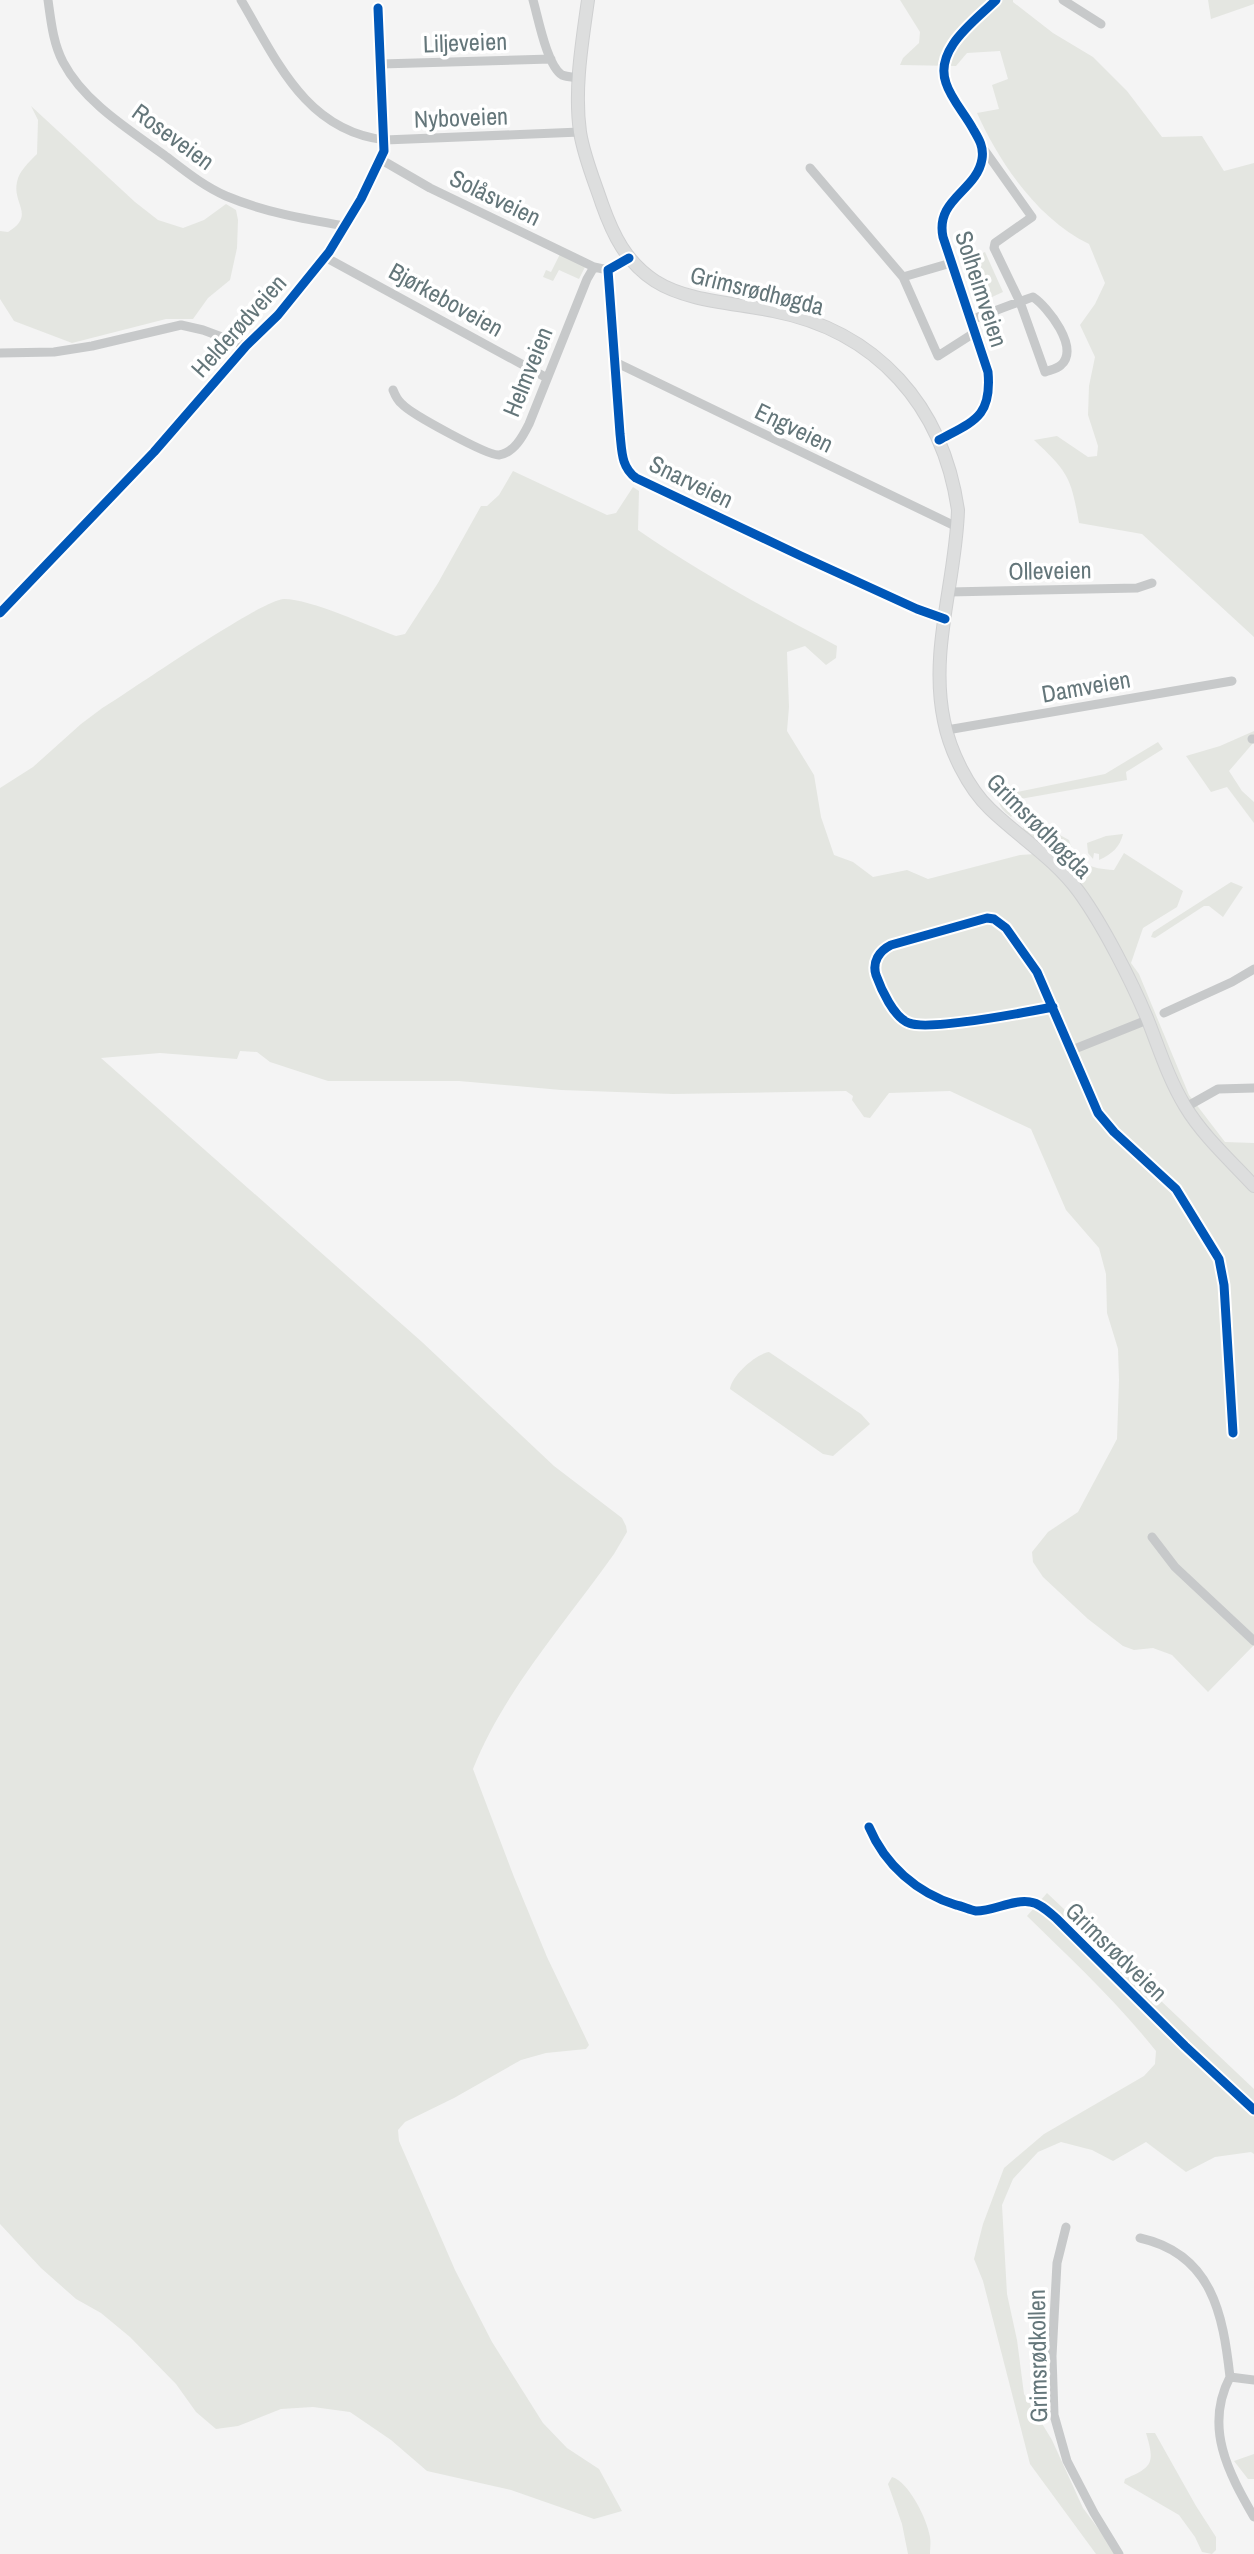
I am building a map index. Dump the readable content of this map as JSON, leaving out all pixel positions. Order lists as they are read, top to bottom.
{
  "streets": {
    "main road": ["Grimsrødhøgda"],
    "street": [
      "Liljeveien",
      "Nyboveien",
      "Roseveien",
      "Solåsveien",
      "Solheimveien",
      "Bjørkeboveien",
      "Helderødveien",
      "Helmveien",
      "Engveien",
      "Snarveien",
      "Olleveien",
      "Damveien",
      "Grimsrødveien",
      "Grimsrødkollen"
    ]
  },
  "crossings": [
    ["Liljeveien", "Helderødveien"],
    ["Nyboveien", "Grimsrødhøgda"],
    ["Nyboveien", "Helderødveien"],
    ["Roseveien", "Helderødveien"],
    ["Solåsveien", "Helderødveien"],
    ["Solåsveien", "Helmveien"],
    ["Solheimveien", "Grimsrødhøgda"],
    ["Grimsrødhøgda", "Engveien"],
    ["Grimsrødhøgda", "Snarveien"],
    ["Grimsrødhøgda", "Olleveien"],
    ["Grimsrødhøgda", "Damveien"],
    ["Bjørkeboveien", "Helderødveien"],
    ["Bjørkeboveien", "Helmveien"],
    ["Engveien", "Snarveien"]
  ]
}
